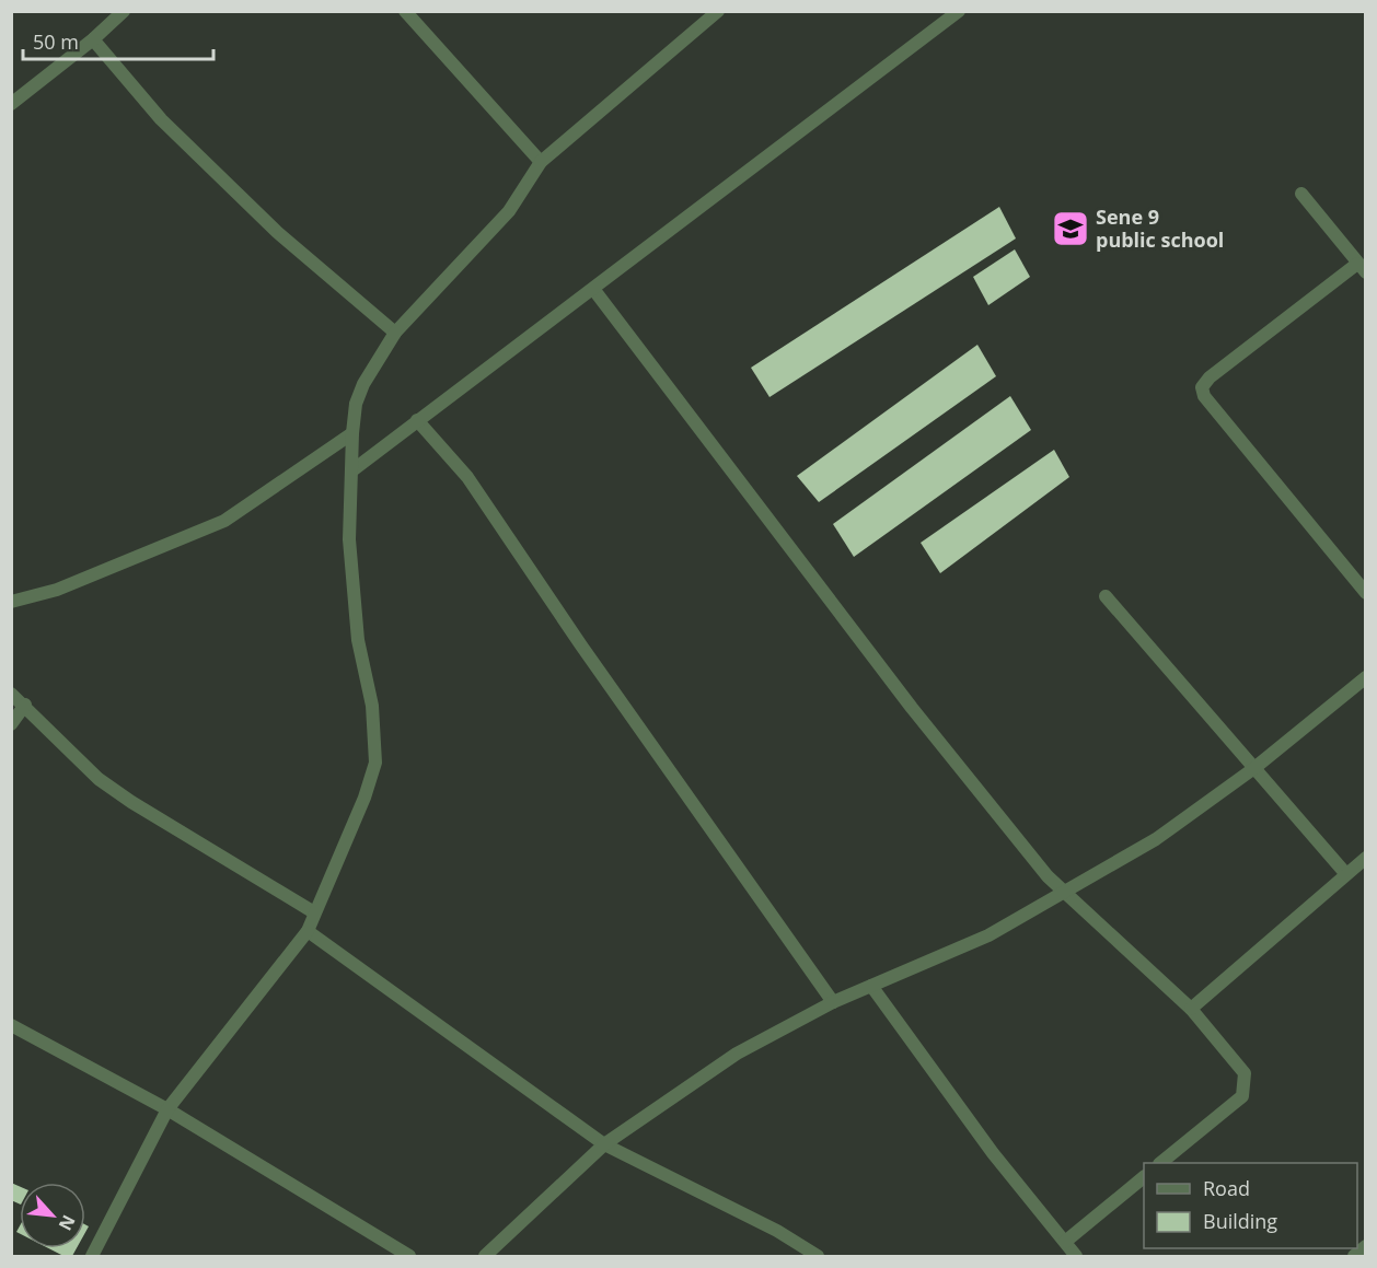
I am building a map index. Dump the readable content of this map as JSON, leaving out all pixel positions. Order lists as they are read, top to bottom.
{
  "places": {
    "school or university": ["Sene 9 public school"]
  },
  "legend": ["Road", "Building"],
  "scale_bar": "50 m",
  "north": "bottom right"
}
